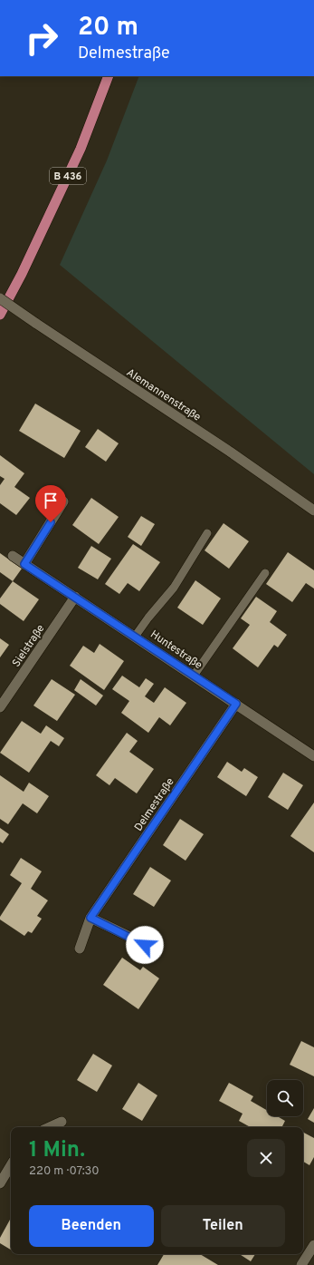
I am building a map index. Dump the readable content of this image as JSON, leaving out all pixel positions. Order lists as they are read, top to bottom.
{
  "streets": {
    "main road": ["B 436"],
    "street": [
      "Alemannenstraße",
      "Sielstraße",
      "Huntestraße",
      "Delmestraße"
    ]
  },
  "crossings": [
    ["Sielstraße", "Huntestraße"],
    ["Huntestraße", "Delmestraße"]
  ],
  "page": {
    "turn": ["20 m", "Delmestraße"],
    "heading": ["1 Min.", "220 m · 07:30"],
    "buttons": ["Beenden", "Teilen"]
  }
}
